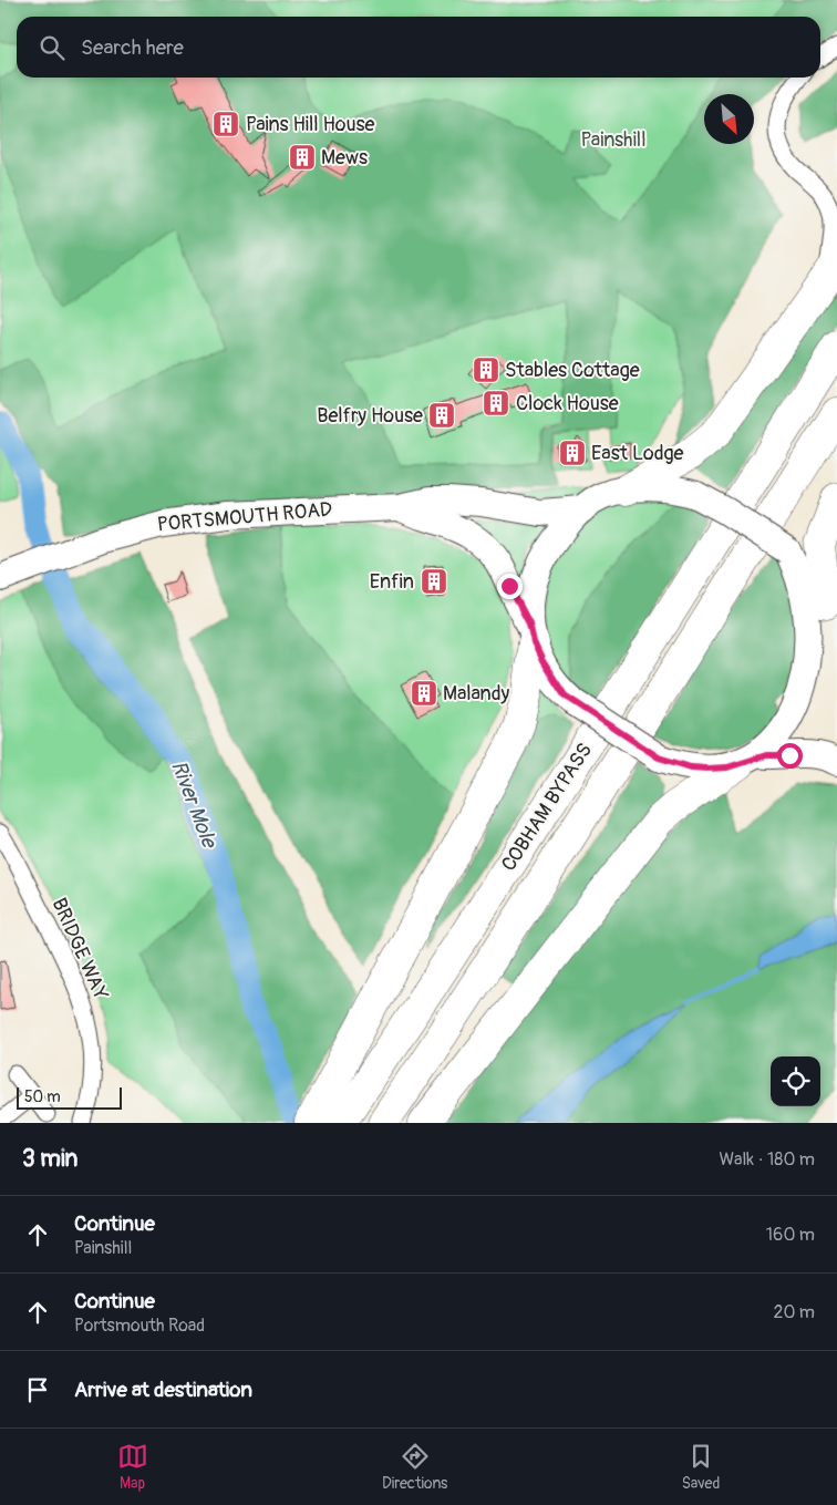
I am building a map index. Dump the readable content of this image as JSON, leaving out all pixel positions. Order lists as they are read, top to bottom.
{
  "streets": {
    "highway": ["COBHAM BYPASS"],
    "main road": ["PORTSMOUTH ROAD"],
    "street": ["BRIDGE WAY"]
  },
  "water": ["River Mole"],
  "parks": ["Painshill"],
  "places": {
    "building": [
      "Pains Hill House",
      "Mews",
      "Stables Cottage",
      "Clock House",
      "Belfry House",
      "East Lodge",
      "Enfin",
      "Malandy"
    ]
  },
  "scale_bar": "50 m",
  "north": "bottom right",
  "page": {
    "search": "Search here",
    "scale": "50 m",
    "heading": ["3 min", "Walk · 180 m"],
    "list": [
      ["Continue", "Painshill", "160 m"],
      ["Continue", "Portsmouth Road", "20 m"],
      "Arrive at destination"
    ],
    "nav": ["Map", "Directions", "Saved"]
  }
}
